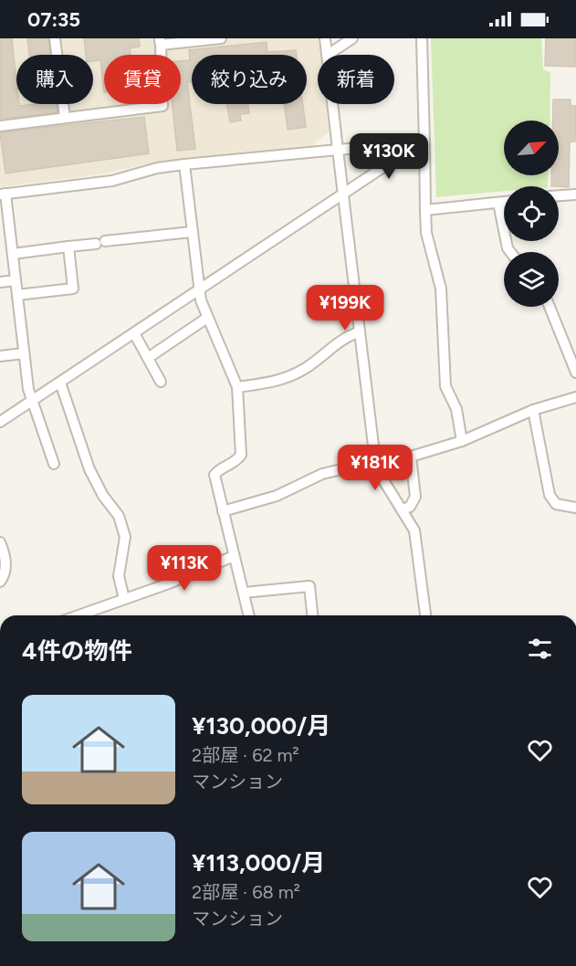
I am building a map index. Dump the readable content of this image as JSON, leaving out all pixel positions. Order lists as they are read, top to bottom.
{
  "north": "top right",
  "page": {
    "status": "07:35",
    "chip": [
      "購入",
      "賃貸",
      "絞り込み",
      "新着"
    ],
    "price": [
      "¥130K",
      "¥199K",
      "¥181K",
      "¥113K"
    ],
    "heading": "4件の物件",
    "list": [
      {
        "name": "¥130,000/月",
        "note": "2部屋 · 62 m² · マンション"
      },
      {
        "name": "¥113,000/月",
        "note": "2部屋 · 68 m² · マンション"
      }
    ]
  }
}
